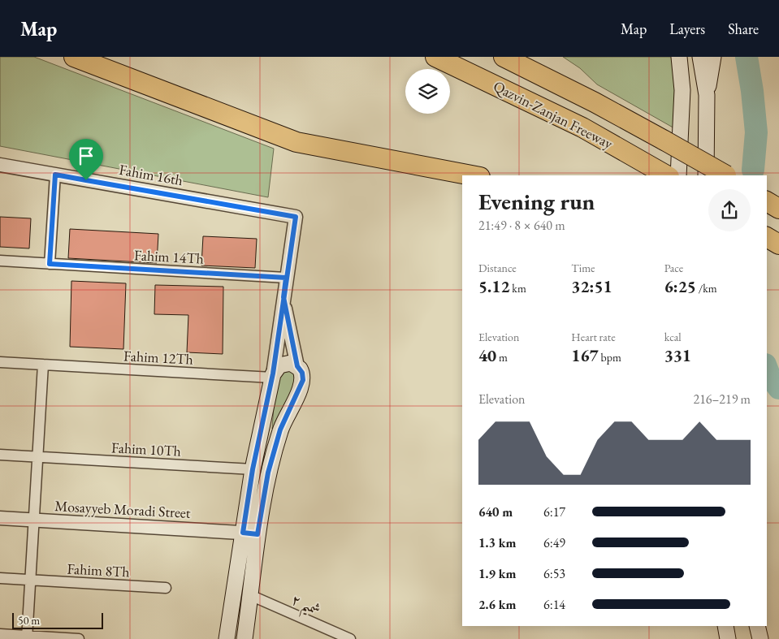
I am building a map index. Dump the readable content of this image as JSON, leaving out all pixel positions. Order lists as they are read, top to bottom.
{
  "streets": {
    "highway": ["Qazvin-Zanjan Freeway"],
    "street": [
      "Fahim 16th",
      "Fahim 14Th",
      "Fahim 12Th",
      "Fahim 10Th",
      "Mosayyeb Moradi Street",
      "Fahim 8Th",
      "شمیم ۲"
    ]
  },
  "crossings": [
    ["Fahim 16th", "Fahim 14Th"]
  ],
  "scale_bar": "50 m",
  "page": {
    "header": "Map",
    "nav": ["Map", "Layers", "Share"],
    "heading": ["Evening run", "21:49 · 8 × 640 m"],
    "stats": [
      ["Distance", "5.12 km"],
      ["Time", "32:51"],
      ["Pace", "6:25 /km"],
      ["Elevation", "40 m"],
      ["Heart rate", "167 bpm"],
      ["kcal", "331"]
    ],
    "chart": ["Elevation", "216–219 m"],
    "list": [
      {
        "name": "640 m",
        "note": "6:17"
      },
      {
        "name": "1.3 km",
        "note": "6:49"
      },
      {
        "name": "1.9 km",
        "note": "6:53"
      },
      {
        "name": "2.6 km",
        "note": "6:14"
      }
    ],
    "scale": "50 m"
  }
}
